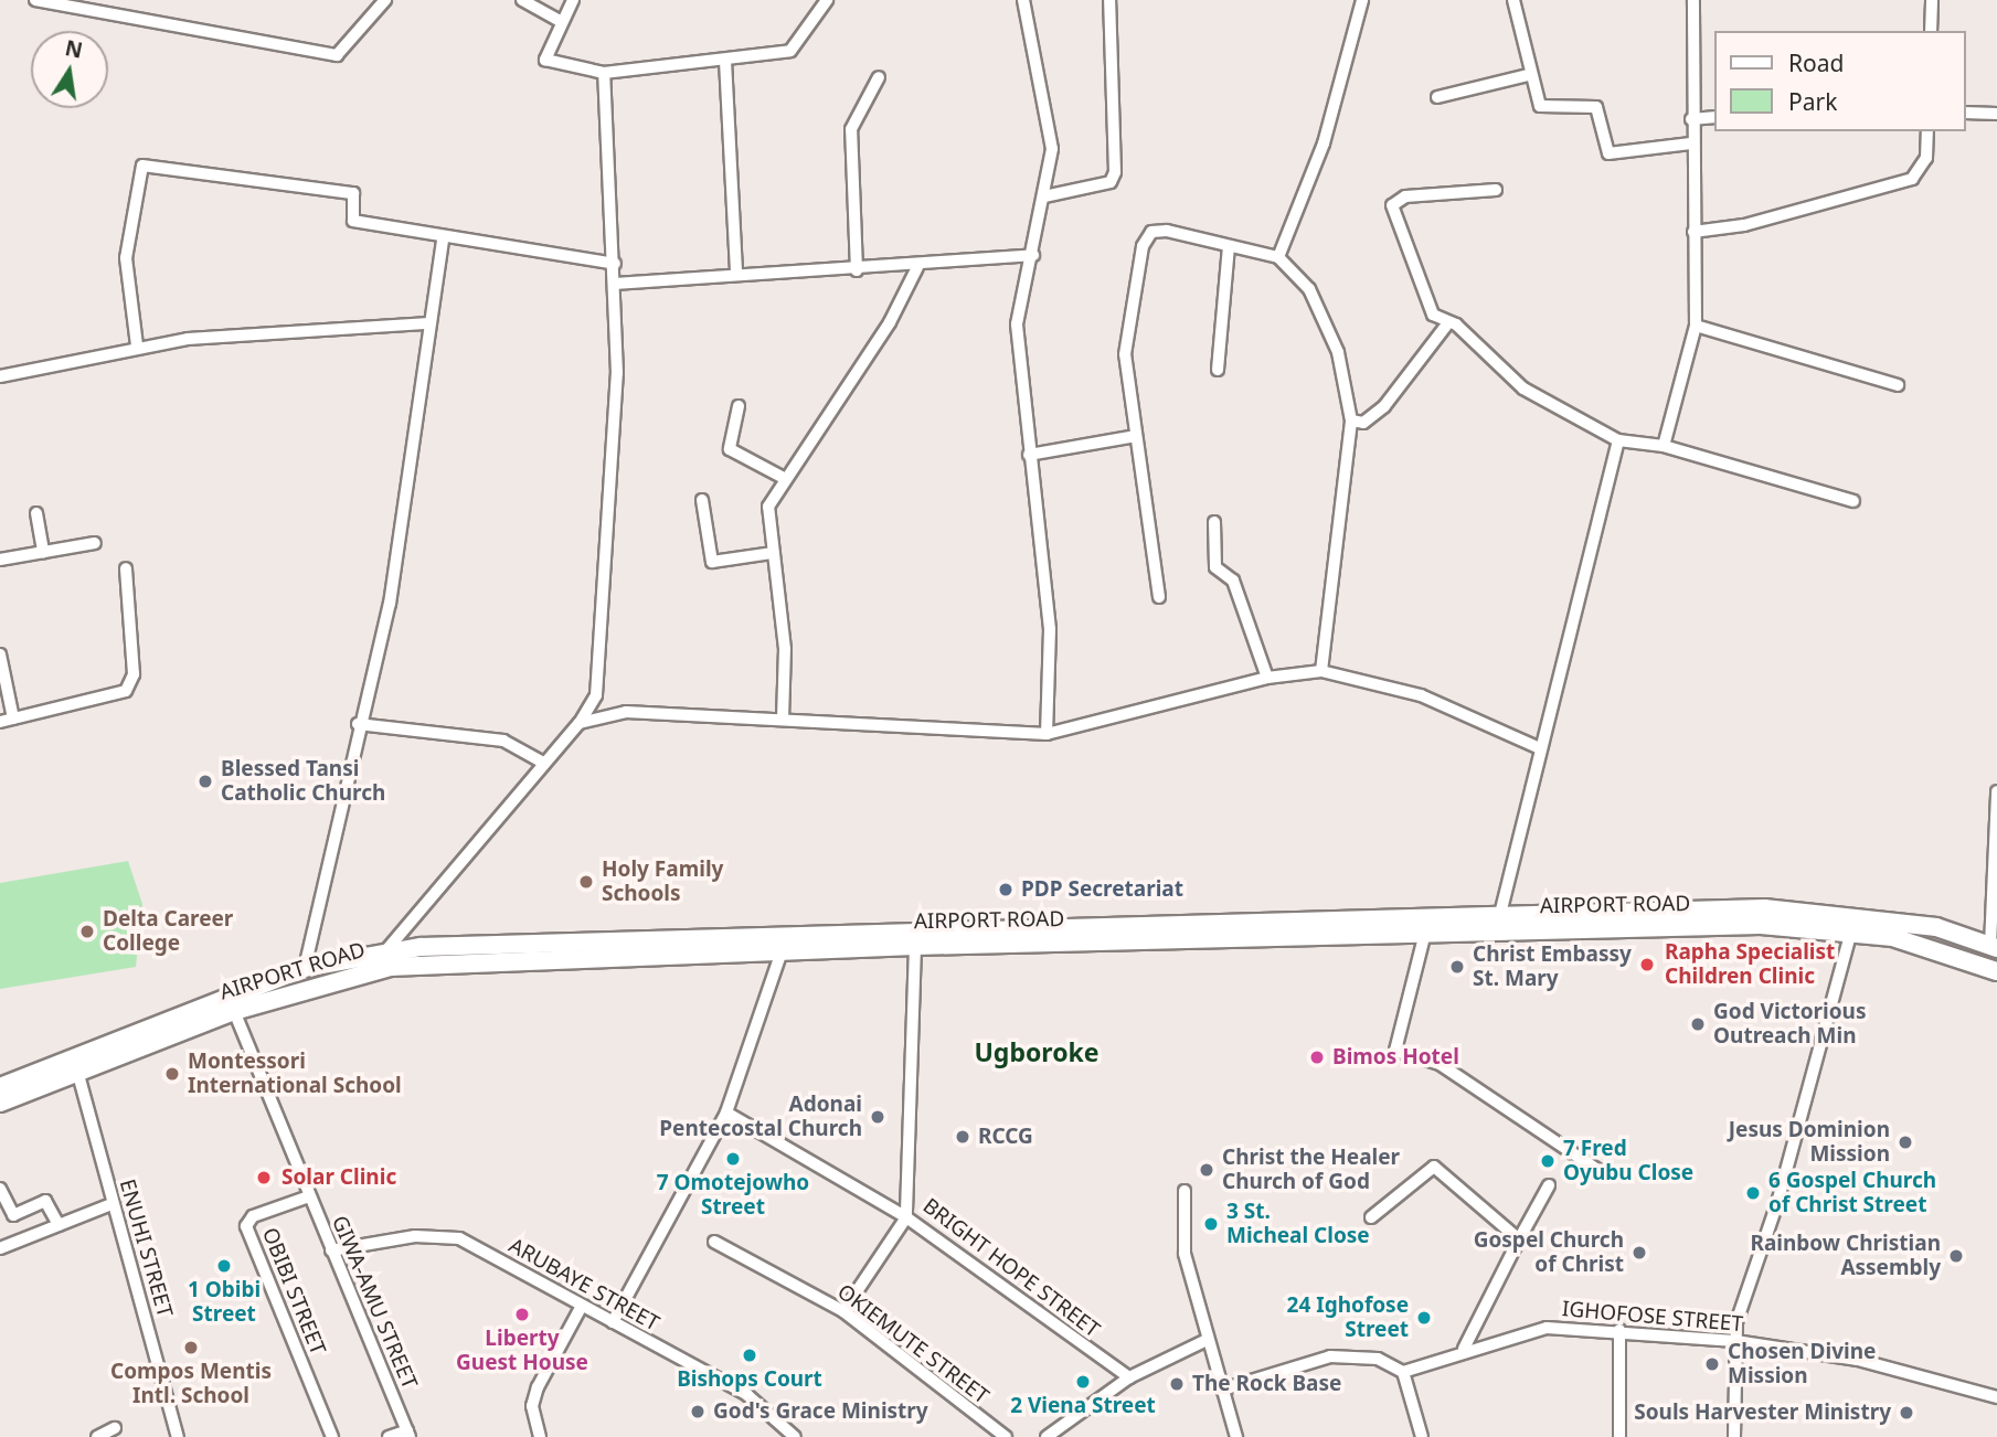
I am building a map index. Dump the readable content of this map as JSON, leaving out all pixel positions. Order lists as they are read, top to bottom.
{
  "streets": {
    "main road": ["AIRPORT ROAD"],
    "street": [
      "ENUHI STREET",
      "BRIGHT HOPE STREET",
      "ARUBAYE STREET",
      "OBIBI STREET",
      "GIWA-AMU STREET",
      "IGHOFOSE STREET",
      "OKIEMUTE STREET"
    ]
  },
  "crossings": [
    ["AIRPORT ROAD", "ENUHI STREET"],
    ["AIRPORT ROAD", "BRIGHT HOPE STREET"],
    ["AIRPORT ROAD", "GIWA-AMU STREET"],
    ["ARUBAYE STREET", "GIWA-AMU STREET"],
    ["OBIBI STREET", "GIWA-AMU STREET"]
  ],
  "districts": ["Ugboroke"],
  "places": [
    "Blessed Tansi Catholic Church",
    "Holy Family Schools",
    "PDP Secretariat",
    "Delta Career College",
    "Rapha Specialist Children Clinic",
    "Christ Embassy St. Mary",
    "God Victorious Outreach Min",
    "Bimos Hotel",
    "Montessori International School",
    "Adonai Pentecostal Church",
    "RCCG",
    "Jesus Dominion Mission",
    "7 Omotejowho Street",
    "7 Fred Oyubu Close",
    "Christ the Healer Church of God",
    "Solar Clinic",
    "6 Gospel Church of Christ Street",
    "3 St. Micheal Close",
    "Gospel Church of Christ",
    "Rainbow Christian Assembly",
    "1 Obibi Street",
    "Liberty Guest House",
    "24 Ighofose Street",
    "Compos Mentis Intl. School",
    "Bishops Court",
    "Chosen Divine Mission",
    "2 Viena Street",
    "The Rock Base",
    "God's Grace Ministry",
    "Souls Harvester Ministry"
  ],
  "legend": ["Road", "Park"],
  "north": "top"
}
